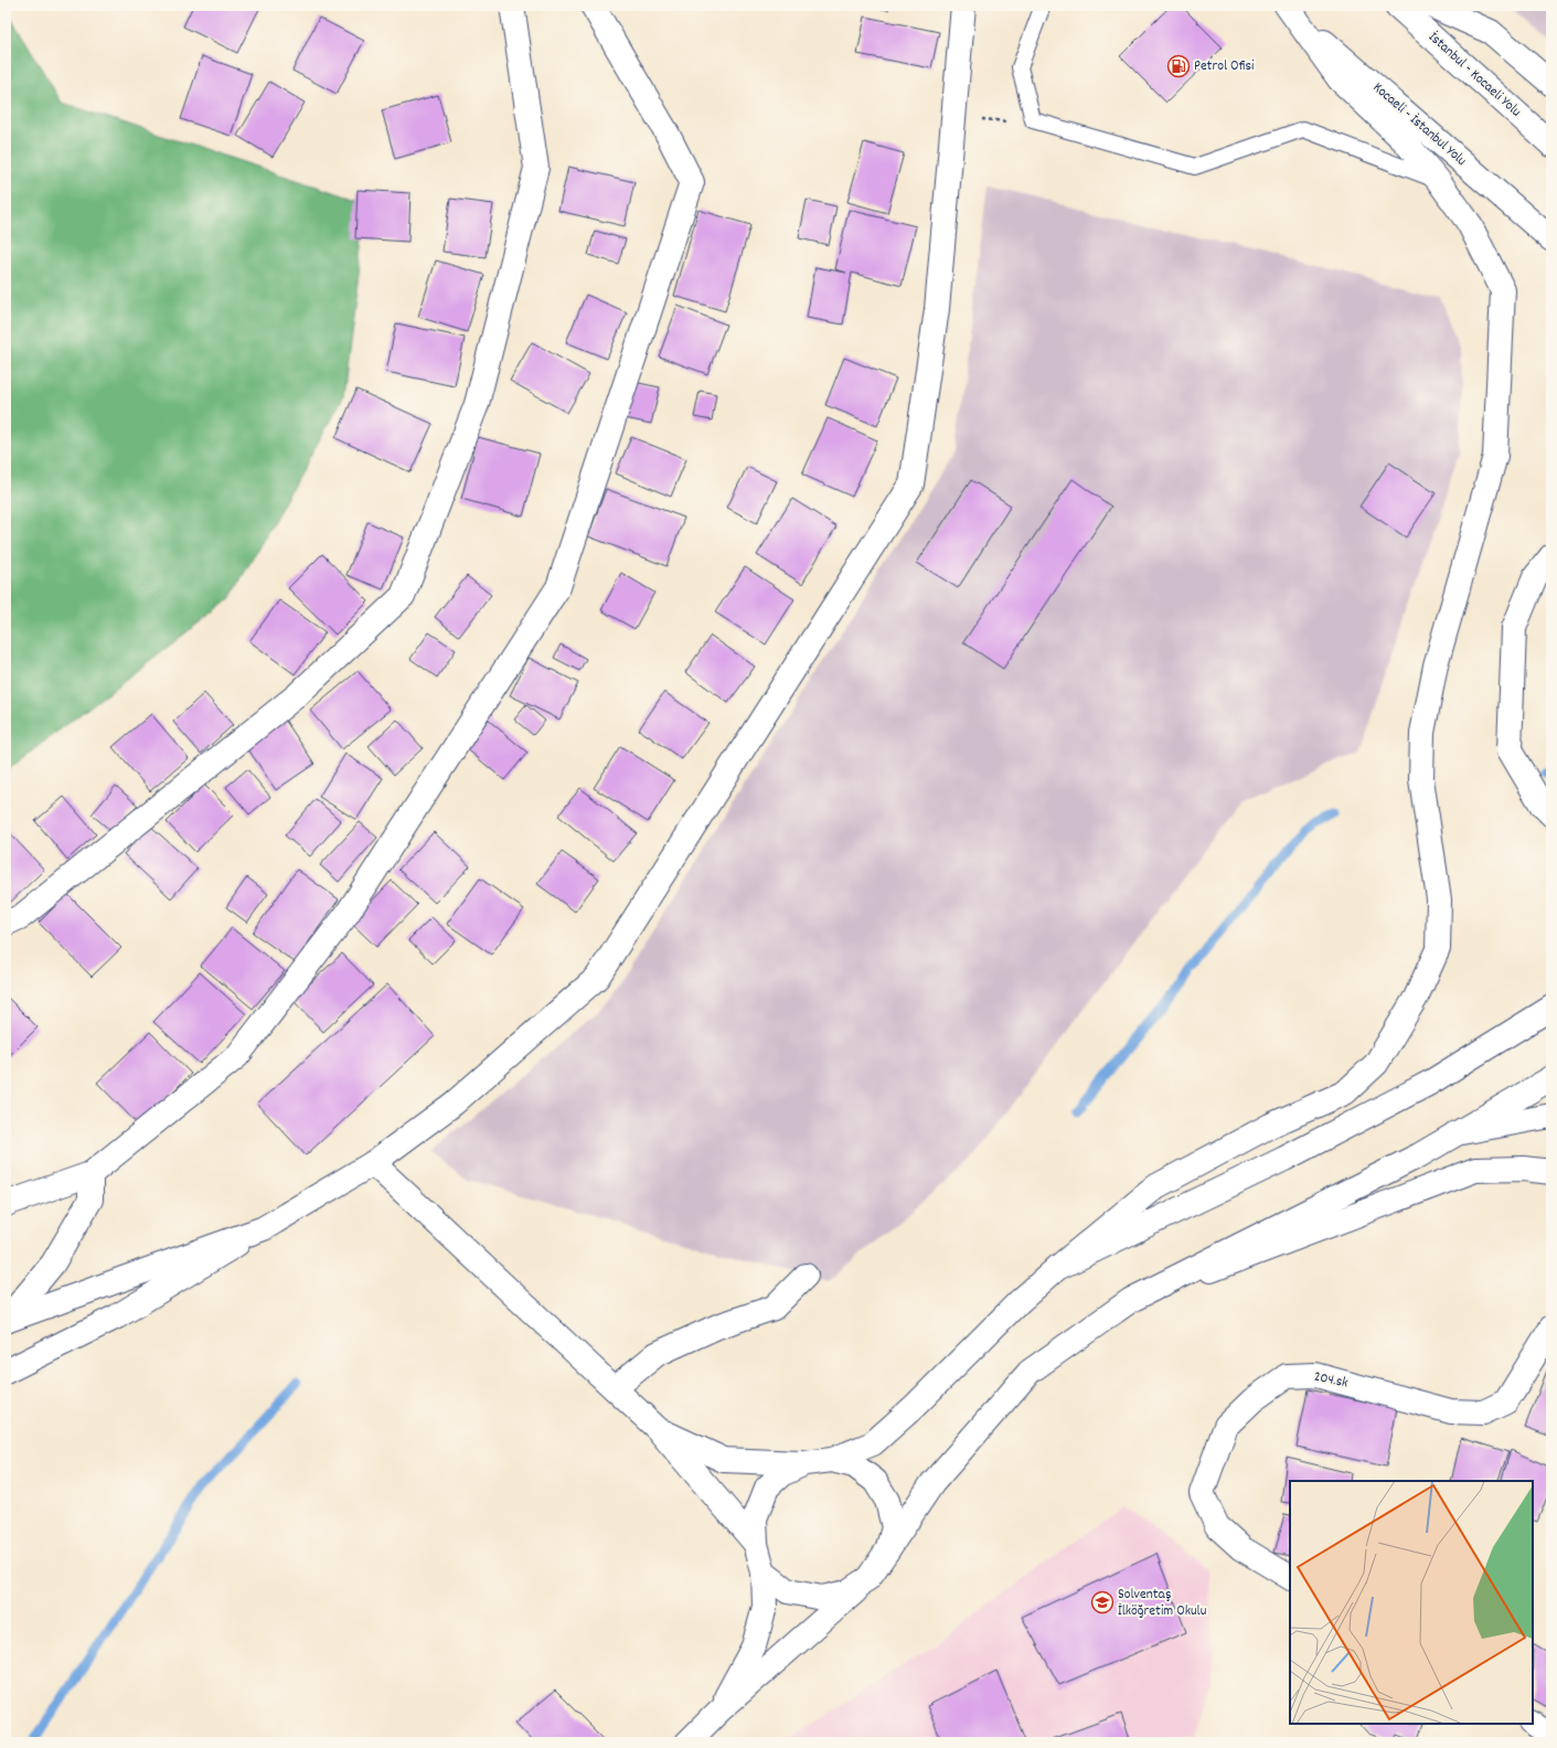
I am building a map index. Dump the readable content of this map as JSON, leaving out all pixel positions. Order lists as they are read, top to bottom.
{
  "streets": {
    "main road": ["İstanbul - Kocaeli Yolu", "Kocaeli - İstanbul Yolu", "204.sk"]
  },
  "places": {
    "fuel station": ["Petrol Ofisi"],
    "school or university": ["Solventaş İlköğretim Okulu"]
  }
}
